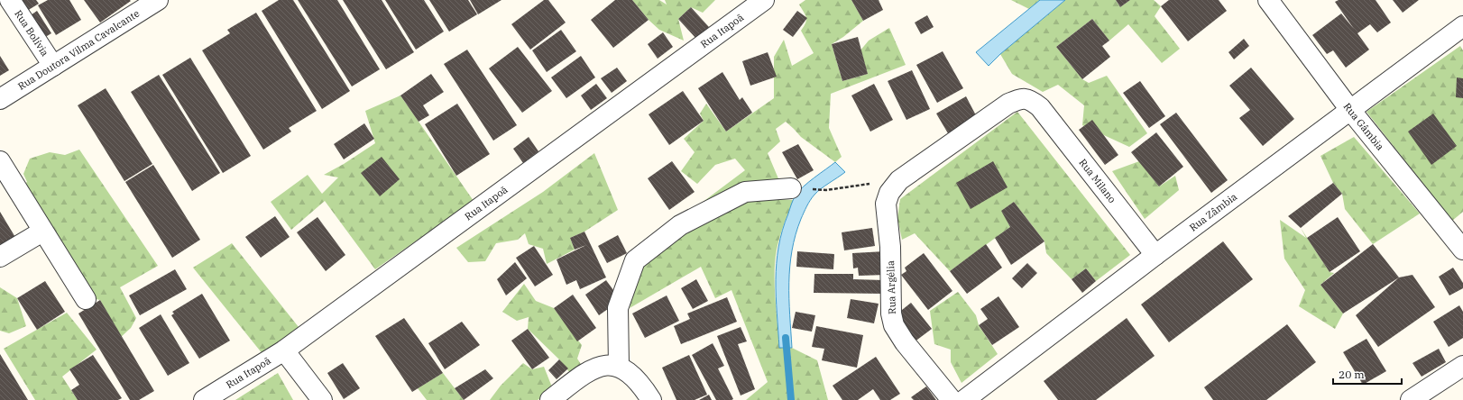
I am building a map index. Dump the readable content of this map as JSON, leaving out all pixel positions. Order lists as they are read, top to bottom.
{
  "streets": {
    "street": [
      "Rua Itapoã",
      "Rua Bolívia",
      "Rua Doutora Vilma Cavalcante",
      "Rua Gâmbia",
      "Rua Milano",
      "Rua Zâmbia",
      "Rua Argélia"
    ]
  },
  "crossings": [
    ["Rua Bolívia", "Rua Doutora Vilma Cavalcante"],
    ["Rua Gâmbia", "Rua Zâmbia"],
    ["Rua Milano", "Rua Zâmbia"],
    ["Rua Milano", "Rua Argélia"]
  ],
  "scale_bar": "20 m"
}
